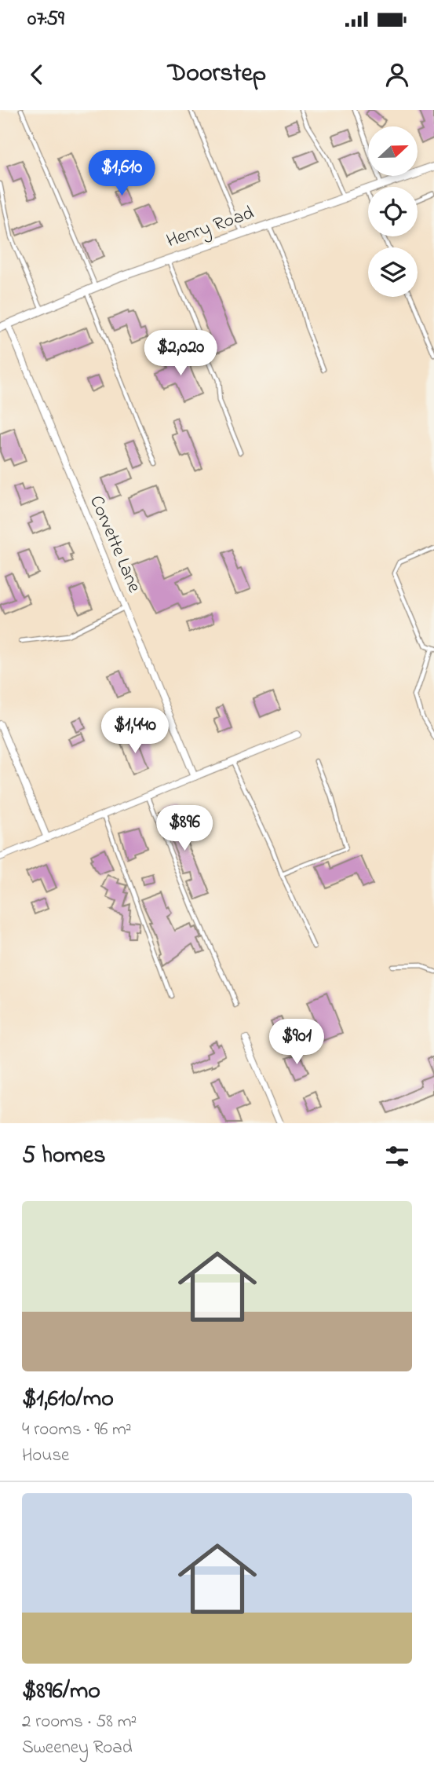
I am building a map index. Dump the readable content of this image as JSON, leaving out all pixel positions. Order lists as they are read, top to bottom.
{
  "streets": {
    "street": ["Henry Road", "Corvette Lane"]
  },
  "crossings": [
    ["Henry Road", "Corvette Lane"]
  ],
  "north": "right",
  "page": {
    "status": "07:59",
    "header": "Doorstep",
    "price": [
      "$1,610",
      "$2,020",
      "$1,440",
      "$896",
      "$901"
    ],
    "heading": "5 homes",
    "list": [
      {
        "name": "$1,610/mo",
        "note": "4 rooms · 96 m² · House"
      },
      {
        "name": "$896/mo",
        "note": "2 rooms · 58 m² · Sweeney Road"
      }
    ]
  }
}
